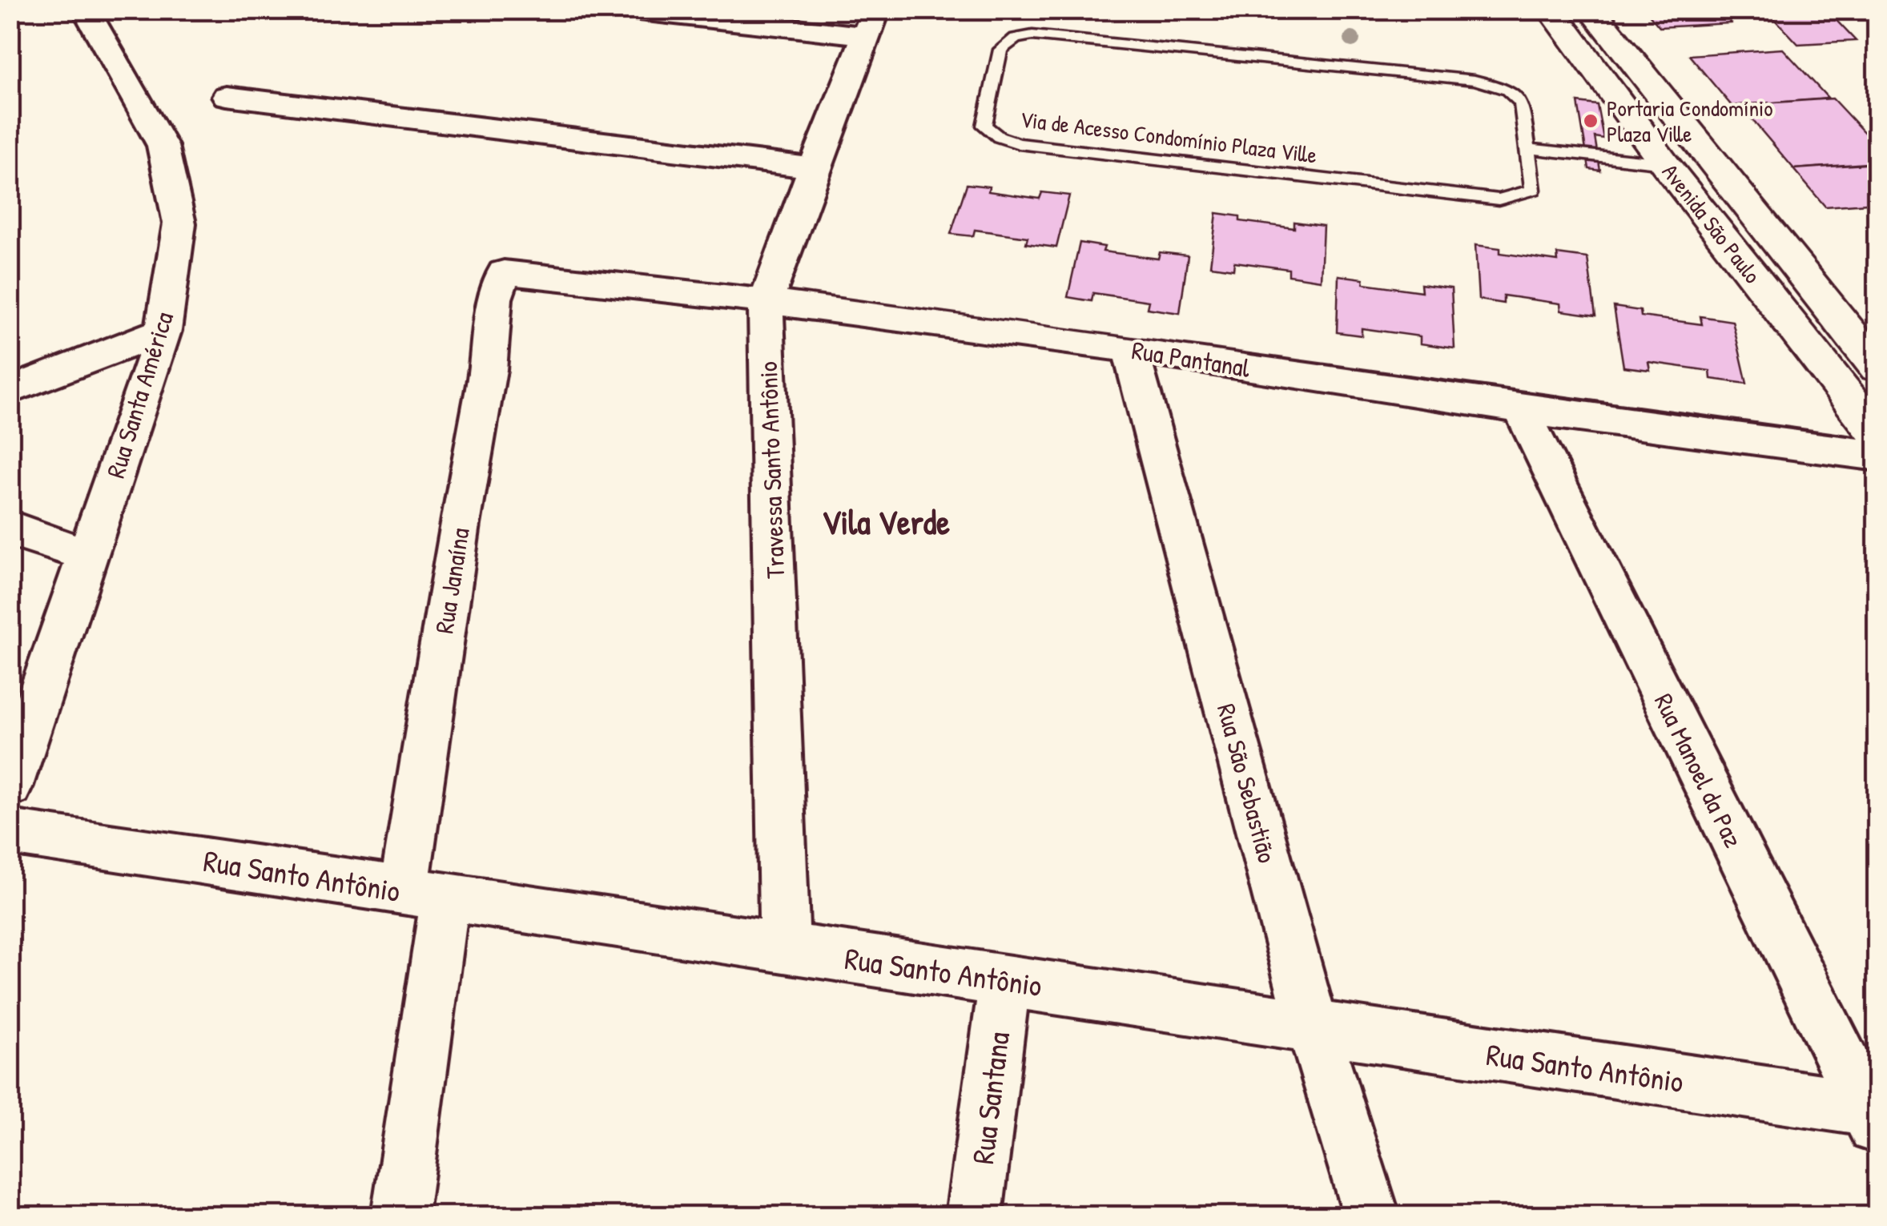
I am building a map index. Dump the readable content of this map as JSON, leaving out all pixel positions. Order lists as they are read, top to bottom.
{
  "streets": {
    "street": [
      "Avenida São Paulo",
      "Rua Pantanal",
      "Rua Santa América",
      "Travessa Santo Antônio",
      "Rua Janaína",
      "Rua Manoel da Paz",
      "Rua São Sebastião",
      "Rua Santo Antônio",
      "Rua Santana"
    ],
    "lane": ["Via de Acesso Condomínio Plaza Ville"]
  },
  "crossings": [
    ["Rua Pantanal", "Travessa Santo Antônio"],
    ["Rua Pantanal", "Rua Janaína"],
    ["Rua Pantanal", "Rua Manoel da Paz"],
    ["Rua Pantanal", "Rua São Sebastião"],
    ["Travessa Santo Antônio", "Rua Santo Antônio"],
    ["Rua Janaína", "Rua Santo Antônio"],
    ["Rua Manoel da Paz", "Rua Santo Antônio"],
    ["Rua São Sebastião", "Rua Santo Antônio"],
    ["Rua Santo Antônio", "Rua Santana"]
  ],
  "districts": ["Vila Verde"],
  "places": ["Portaria Condomínio Plaza Ville"]
}
